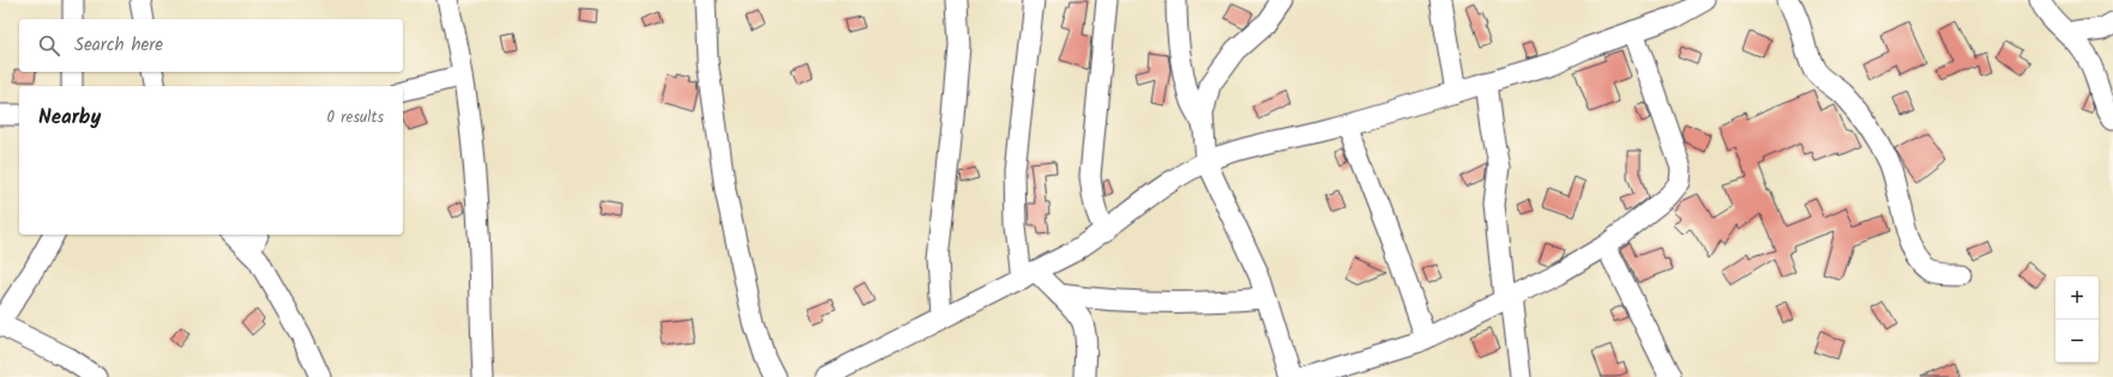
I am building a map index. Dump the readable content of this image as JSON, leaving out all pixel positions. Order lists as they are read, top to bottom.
{
  "page": {
    "search": "Search here",
    "heading": ["Nearby", "0 results"],
    "map_buttons": ["+", "−"]
  }
}
